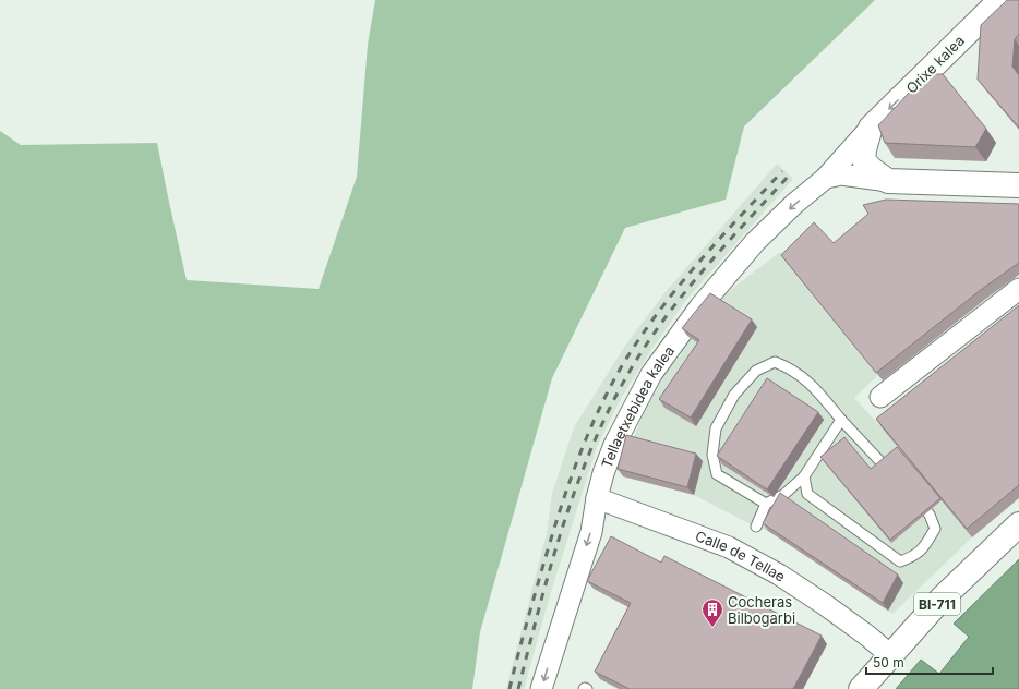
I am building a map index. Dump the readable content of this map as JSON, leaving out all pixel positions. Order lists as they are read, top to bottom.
{
  "streets": {
    "main road": ["Orixe kalea", "BI-711"],
    "street": ["Tellaetxebidea kalea", "Calle de Tellae"]
  },
  "crossings": [
    ["Orixe kalea", "Tellaetxebidea kalea"],
    ["Tellaetxebidea kalea", "Calle de Tellae"],
    ["Calle de Tellae", "BI-711"]
  ],
  "one_way": ["Orixe kalea", "Tellaetxebidea kalea"],
  "places": {
    "building": ["Cocheras Bilbogarbi"]
  },
  "scale_bar": "50 m"
}
